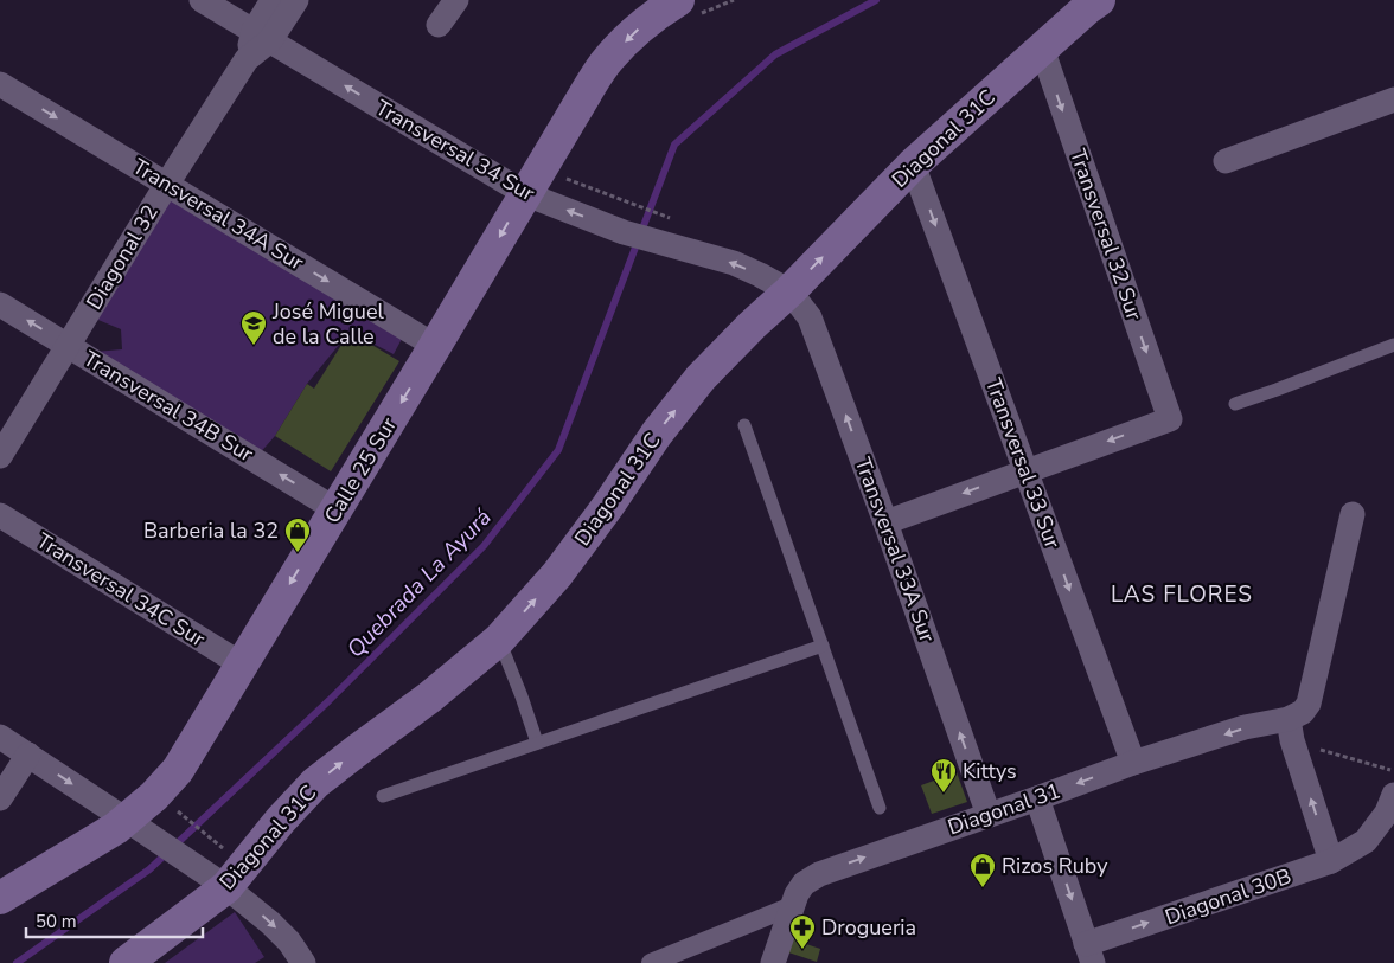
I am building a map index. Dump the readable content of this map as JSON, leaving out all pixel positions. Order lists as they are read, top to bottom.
{
  "streets": {
    "main road": ["Diagonal 31C", "Calle 25 Sur"],
    "street": [
      "Transversal 34 Sur",
      "Transversal 34A Sur",
      "Transversal 32 Sur",
      "Diagonal 32",
      "Transversal 34B Sur",
      "Transversal 33 Sur",
      "Transversal 33A Sur",
      "Transversal 34C Sur",
      "Diagonal 31",
      "Diagonal 30B"
    ]
  },
  "crossings": [
    ["Diagonal 31C", "Transversal 34 Sur"],
    ["Diagonal 31C", "Transversal 32 Sur"],
    ["Diagonal 31C", "Transversal 33 Sur"],
    ["Diagonal 31C", "Transversal 33A Sur"],
    ["Transversal 34 Sur", "Diagonal 32"],
    ["Transversal 34 Sur", "Calle 25 Sur"],
    ["Transversal 34 Sur", "Transversal 33A Sur"],
    ["Transversal 34A Sur", "Diagonal 32"],
    ["Transversal 34A Sur", "Calle 25 Sur"],
    ["Transversal 32 Sur", "Transversal 33 Sur"],
    ["Diagonal 32", "Transversal 34B Sur"],
    ["Transversal 34B Sur", "Calle 25 Sur"],
    ["Transversal 33 Sur", "Diagonal 31"],
    ["Calle 25 Sur", "Transversal 34C Sur"],
    ["Transversal 33A Sur", "Diagonal 31"]
  ],
  "one_way": [
    "Diagonal 31C",
    "Transversal 34 Sur",
    "Transversal 34A Sur",
    "Transversal 34B Sur",
    "Transversal 33 Sur",
    "Calle 25 Sur",
    "Transversal 33A Sur",
    "Diagonal 30B"
  ],
  "districts": ["LAS FLORES"],
  "water": ["Quebrada La Ayurá"],
  "places": {
    "school or university": ["José Miguel de la Calle"],
    "shop": ["Barberia la 32", "Rizos Ruby"],
    "restaurant": ["Kittys"],
    "pharmacy": ["Drogueria"]
  },
  "scale_bar": "50 m"
}
